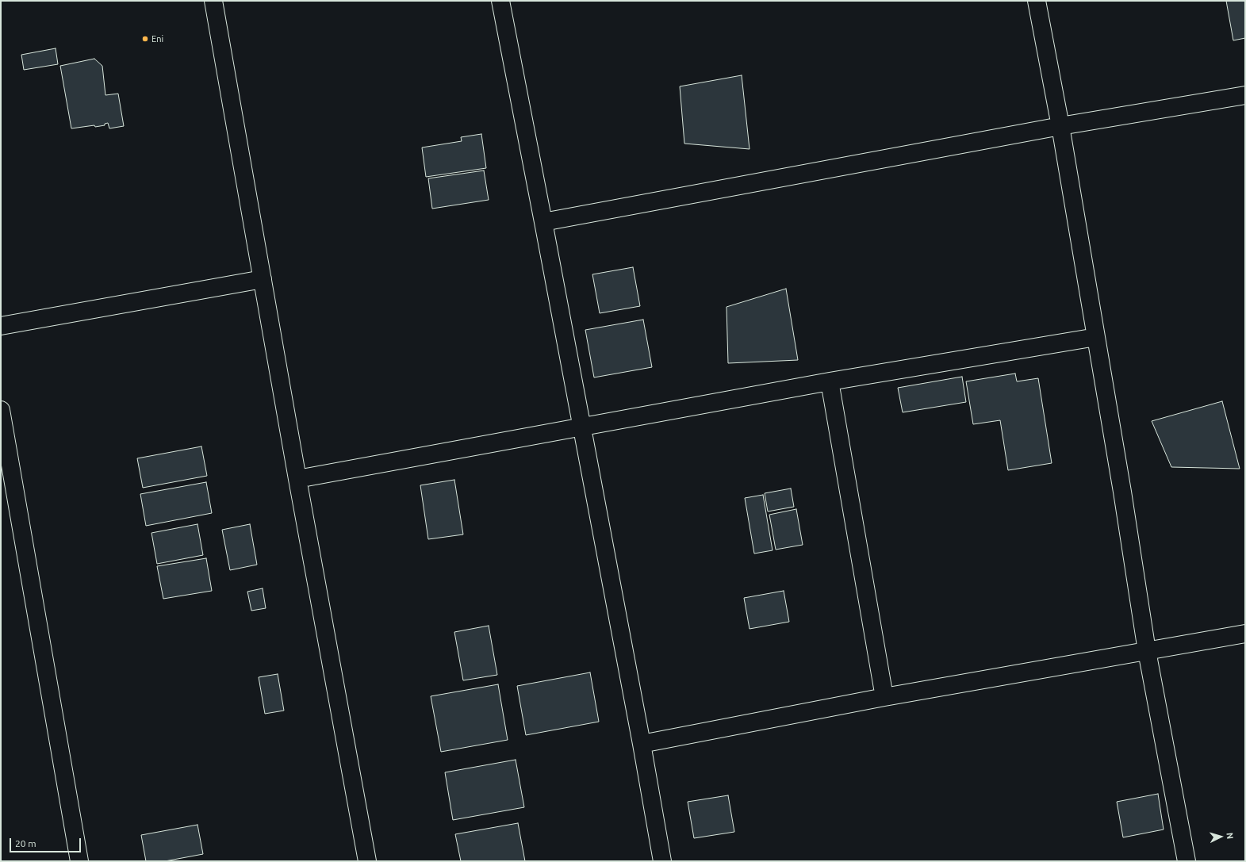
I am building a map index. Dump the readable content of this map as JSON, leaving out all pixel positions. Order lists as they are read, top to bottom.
{
  "places": ["Eni"],
  "scale_bar": "20 m",
  "north": "right"
}
